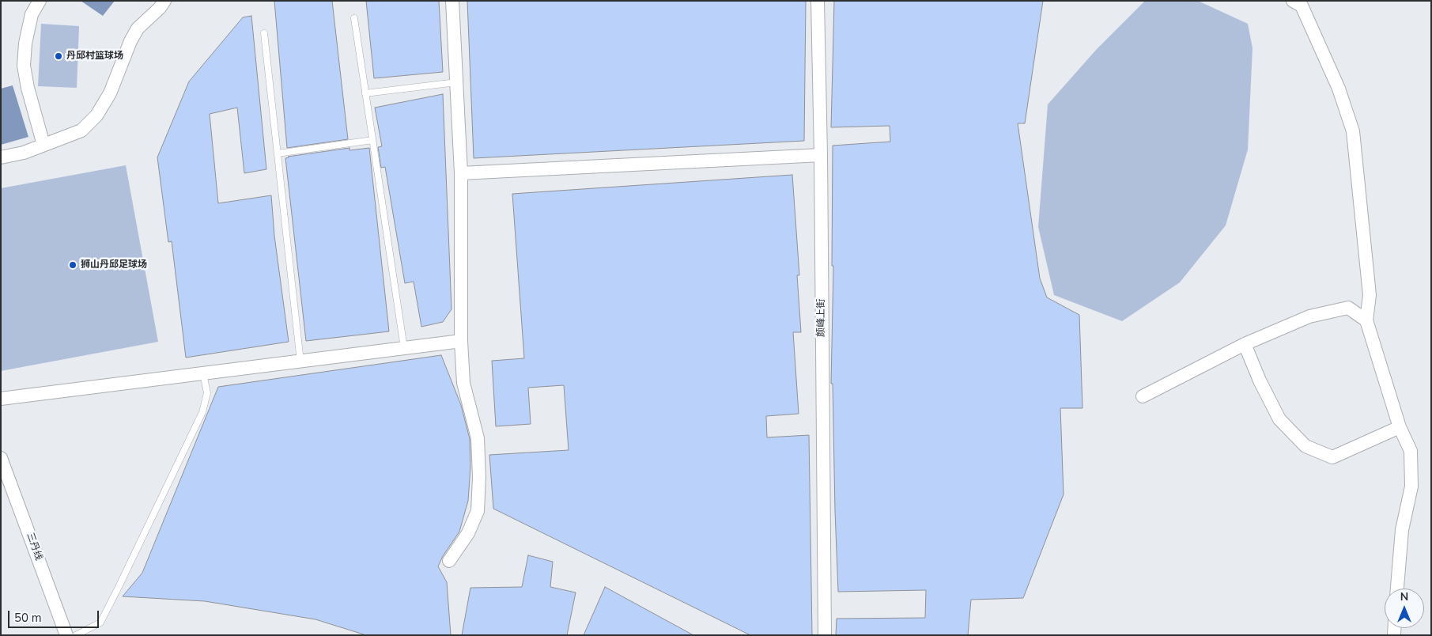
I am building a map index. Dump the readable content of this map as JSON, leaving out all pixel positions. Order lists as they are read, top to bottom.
{
  "streets": {
    "street": ["颜峰上街", "三丹线"]
  },
  "places": ["丹邱村篮球场", "狮山丹邱足球场"],
  "scale_bar": "50 m",
  "north": "top"
}
